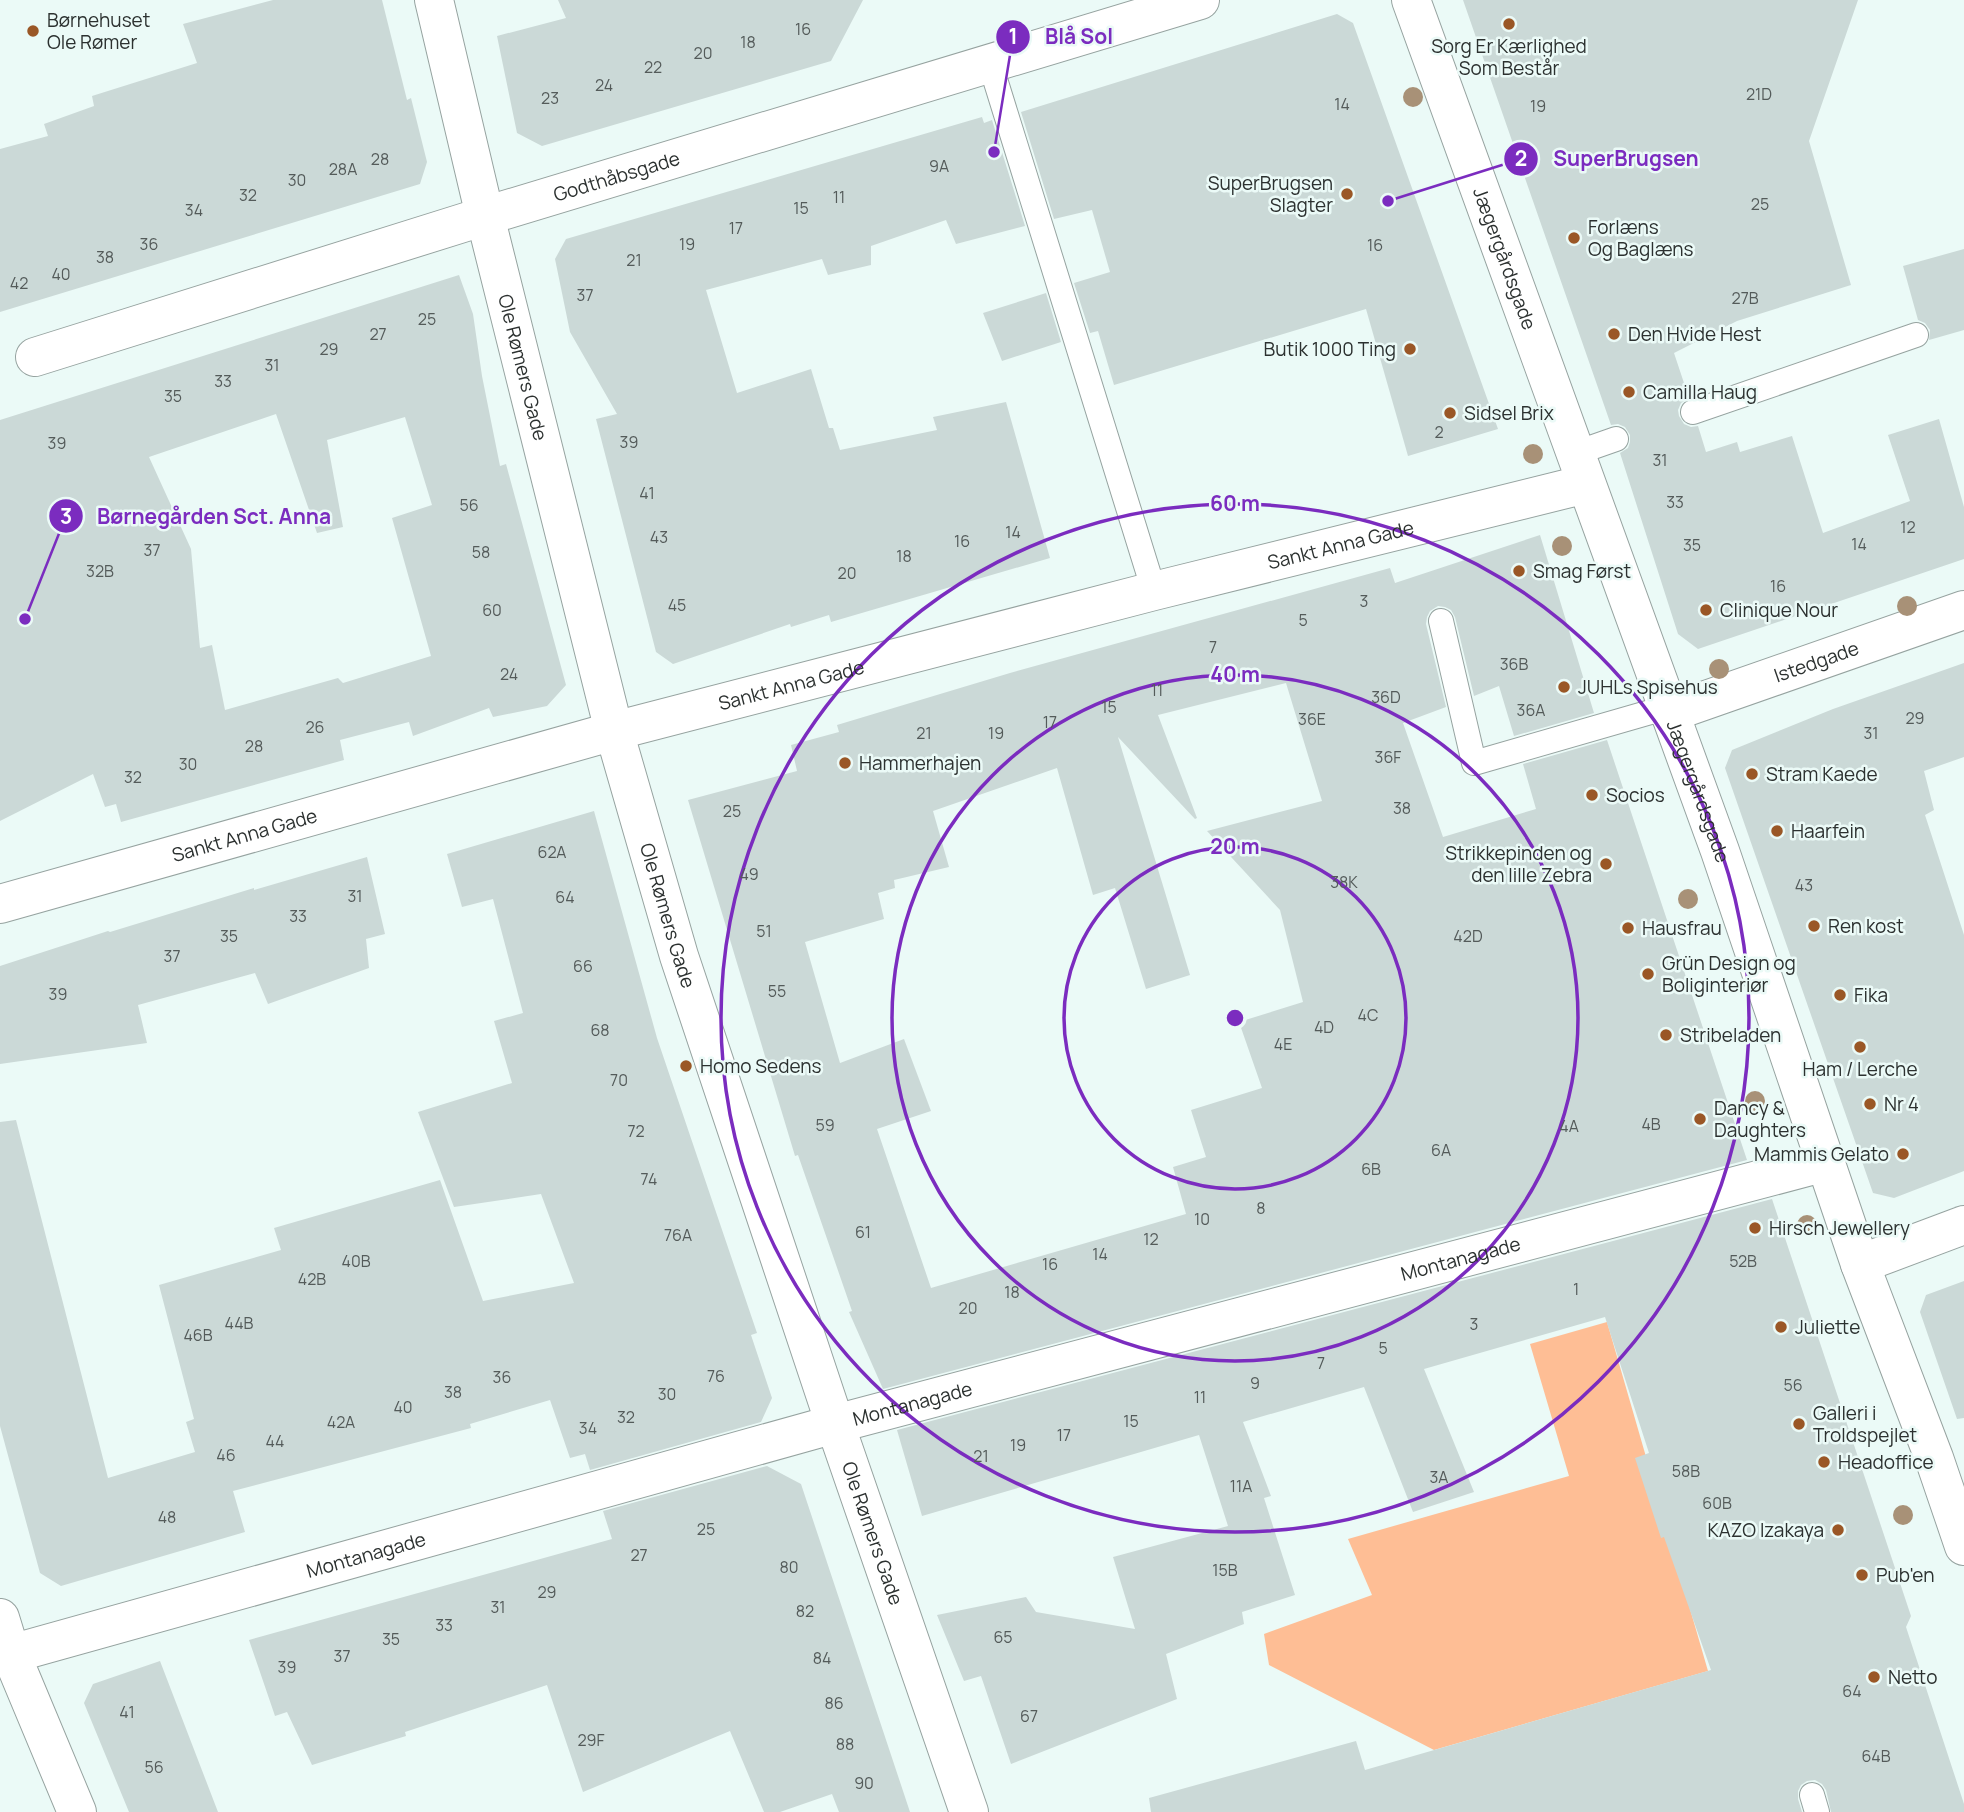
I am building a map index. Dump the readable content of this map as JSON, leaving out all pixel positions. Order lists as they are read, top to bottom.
{
  "streets": {
    "street": [
      "Godthåbsgade",
      "Jægergårdsgade",
      "Ole Rømers Gade",
      "Sankt Anna Gade",
      "Istedgade",
      "Montanagade"
    ]
  },
  "crossings": [
    ["Godthåbsgade", "Ole Rømers Gade"],
    ["Jægergårdsgade", "Sankt Anna Gade"],
    ["Jægergårdsgade", "Istedgade"],
    ["Jægergårdsgade", "Montanagade"],
    ["Ole Rømers Gade", "Sankt Anna Gade"],
    ["Ole Rømers Gade", "Montanagade"]
  ],
  "places": [
    "Sorg Er Kærlighed Som Består",
    "Børnehuset Ole Rømer",
    "Blå Sol",
    "SuperBrugsen Slagter",
    "SuperBrugsen",
    "Forlæns Og Baglæns",
    "Den Hvide Hest",
    "Butik 1000 Ting",
    "Camilla Haug",
    "Sidsel Brix",
    "Smag Først",
    "Clinique Nour",
    "Børnegården Sct. Anna",
    "JUHLs Spisehus",
    "Hammerhajen",
    "Stram Kaede",
    "Socios",
    "Haarfein",
    "Strikkepinden og den lille Zebra",
    "Ren kost",
    "Hausfrau",
    "Grün Design og Boliginteriør",
    "Fika",
    "Stribeladen",
    "Ham / Lerche",
    "Homo Sedens",
    "Nr 4",
    "Dancy & Daughters",
    "Mammis Gelato",
    "Hirsch Jewellery",
    "Juliette",
    "Galleri i Troldspejlet",
    "Headoffice",
    "KAZO Izakaya",
    "Pub'en",
    "Netto"
  ],
  "house_numbers": [
    "16",
    "18",
    "20",
    "22",
    "24",
    "21D",
    "23",
    "14",
    "19",
    "28",
    "9A",
    "28A",
    "30",
    "32",
    "11",
    "25",
    "15",
    "34",
    "17",
    "36",
    "19",
    "16",
    "38",
    "21",
    "40",
    "42",
    "37",
    "27B",
    "25",
    "27",
    "29",
    "31",
    "33",
    "35",
    "2",
    "39",
    "39",
    "31",
    "41",
    "33",
    "56",
    "12",
    "14",
    "43",
    "16",
    "14",
    "35",
    "37",
    "58",
    "18",
    "32B",
    "20",
    "16",
    "3",
    "45",
    "60",
    "5",
    "7",
    "36B",
    "24",
    "11",
    "36D",
    "15",
    "36A",
    "29",
    "36E",
    "17",
    "26",
    "21",
    "19",
    "31",
    "28",
    "36F",
    "30",
    "32",
    "38",
    "25",
    "62A",
    "49",
    "38K",
    "43",
    "31",
    "64",
    "33",
    "51",
    "35",
    "42D",
    "37",
    "66",
    "55",
    "39",
    "4C",
    "4D",
    "68",
    "4E",
    "70",
    "4B",
    "59",
    "4A",
    "72",
    "6A",
    "6B",
    "74",
    "8",
    "10",
    "61",
    "76A",
    "12",
    "14",
    "40B",
    "52B",
    "16",
    "42B",
    "1",
    "18",
    "20",
    "44B",
    "3",
    "46B",
    "5",
    "7",
    "76",
    "36",
    "9",
    "56",
    "38",
    "30",
    "11",
    "40",
    "32",
    "15",
    "42A",
    "34",
    "17",
    "44",
    "19",
    "46",
    "21",
    "58B",
    "3A",
    "11A",
    "60B",
    "48",
    "25",
    "27",
    "80",
    "15B",
    "29",
    "31",
    "82",
    "33",
    "65",
    "35",
    "37",
    "84",
    "39",
    "64",
    "86",
    "41",
    "67",
    "29F",
    "88",
    "64B",
    "56",
    "90"
  ],
  "rings": ["60 m", "40 m", "20 m"]
}
